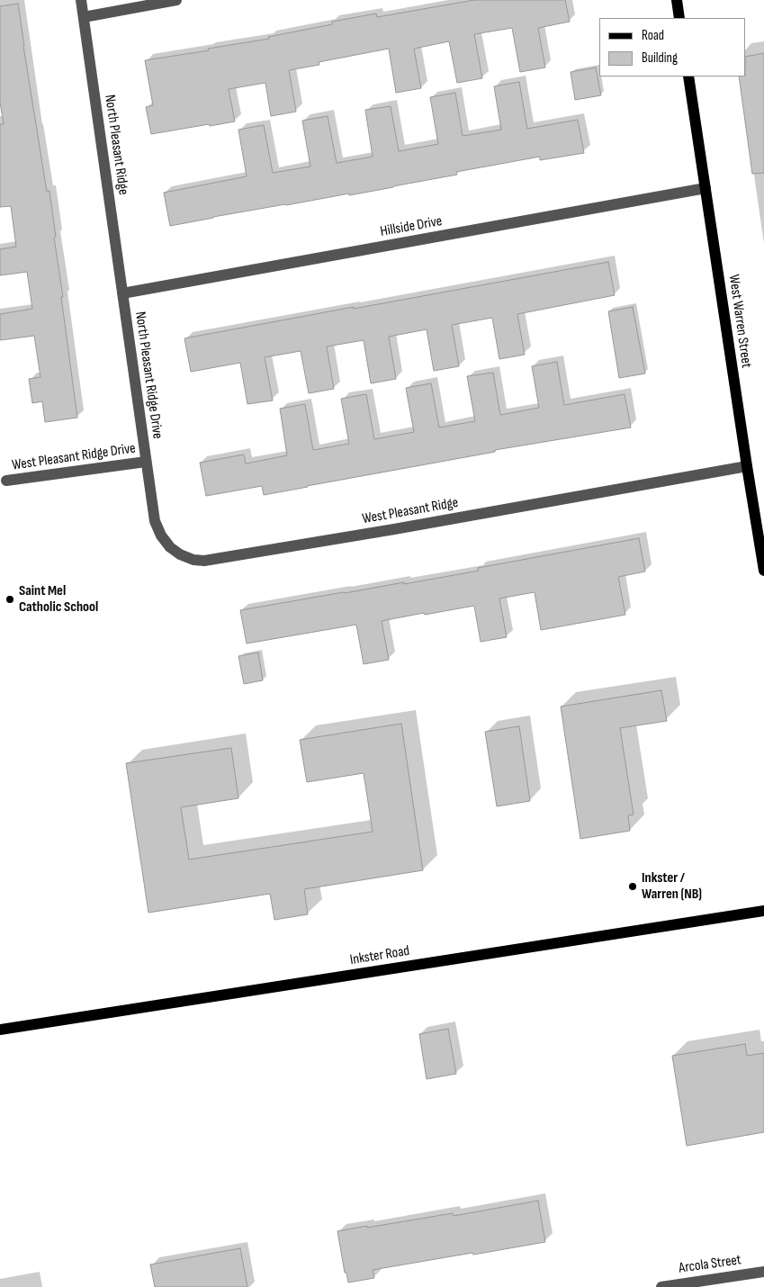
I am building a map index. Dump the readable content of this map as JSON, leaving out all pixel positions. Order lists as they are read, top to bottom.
{
  "streets": {
    "main road": ["West Warren Street", "Inkster Road"],
    "street": [
      "North Pleasant Ridge",
      "Hillside Drive",
      "North Pleasant Ridge Drive",
      "West Pleasant Ridge Drive",
      "West Pleasant Ridge",
      "Arcola Street"
    ]
  },
  "crossings": [
    ["North Pleasant Ridge", "Hillside Drive"],
    ["North Pleasant Ridge", "North Pleasant Ridge Drive"],
    ["Hillside Drive", "West Warren Street"],
    ["Hillside Drive", "North Pleasant Ridge Drive"],
    ["West Warren Street", "West Pleasant Ridge"],
    ["North Pleasant Ridge Drive", "West Pleasant Ridge Drive"],
    ["North Pleasant Ridge Drive", "West Pleasant Ridge"],
    ["West Pleasant Ridge Drive", "West Pleasant Ridge"]
  ],
  "places": ["Saint Mel Catholic School", "Inkster / Warren (NB)"],
  "legend": ["Road", "Building"]
}
